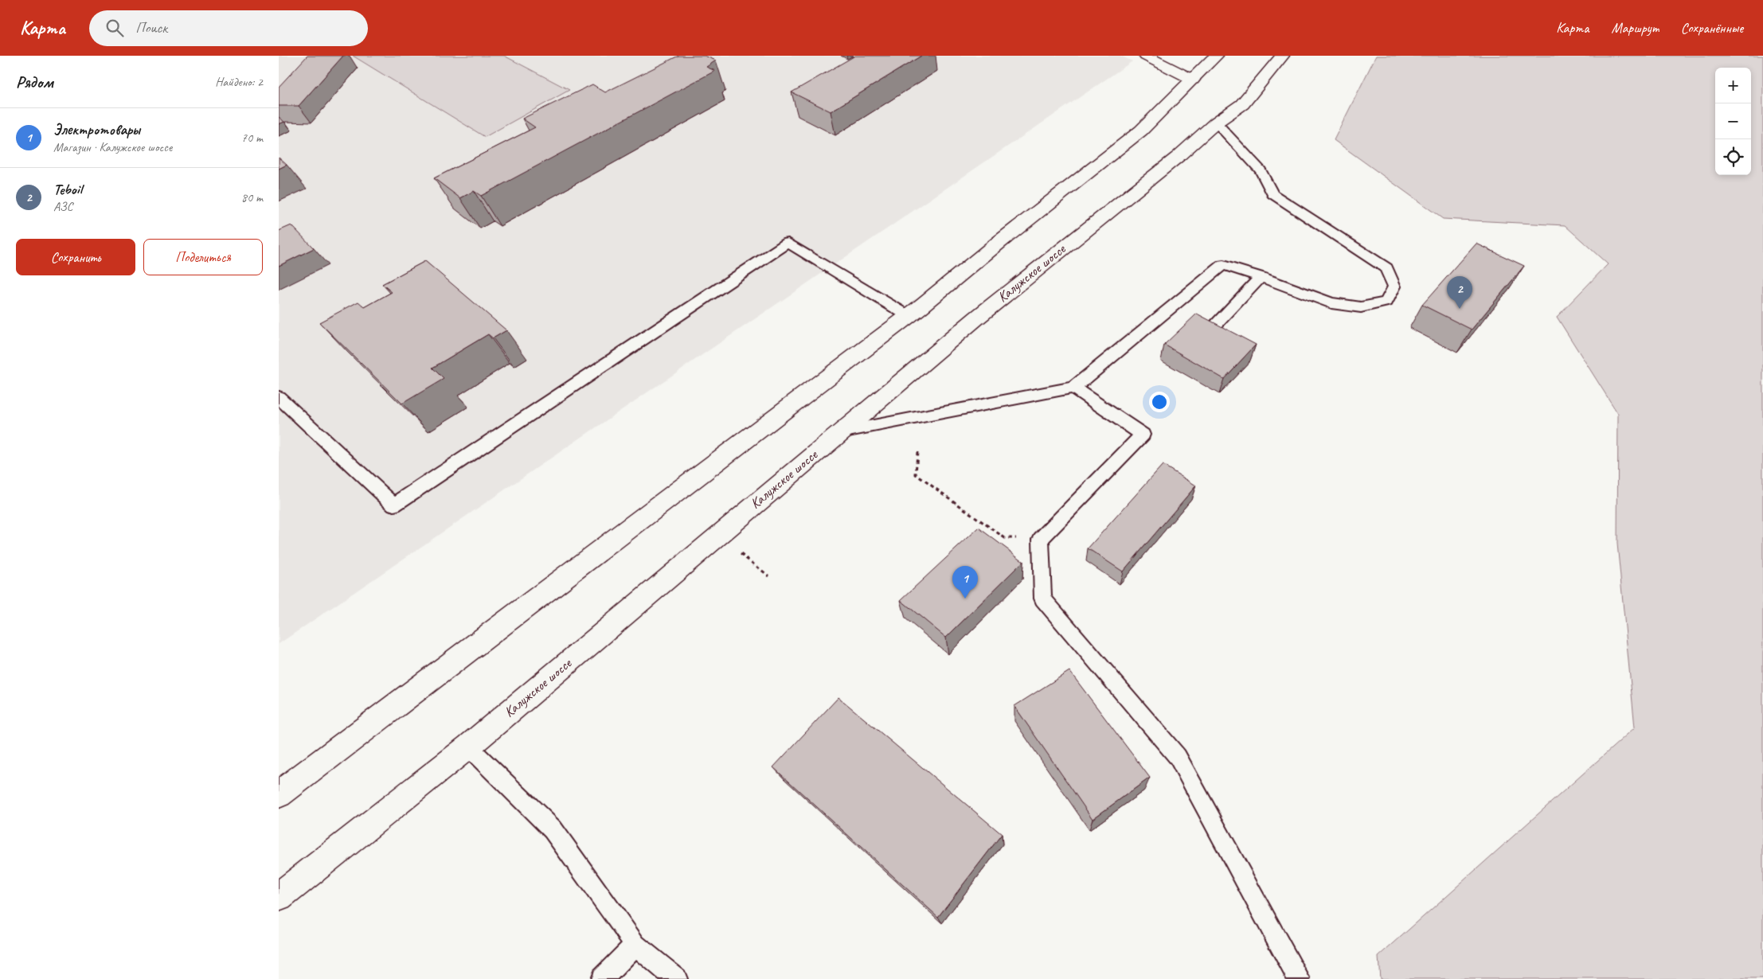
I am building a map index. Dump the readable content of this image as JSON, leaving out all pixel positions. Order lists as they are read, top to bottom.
{
  "streets": {
    "main road": ["Калужское шоссе"]
  },
  "page": {
    "header": "Карта",
    "search": "Поиск",
    "nav": ["Карта", "Маршрут", "Сохранённые"],
    "heading": ["Рядом", "Найдено: 2"],
    "map_buttons": ["+", "−"],
    "list": [
      {
        "mark": "1",
        "name": "Электротовары",
        "note": "Магазин · Калужское шоссе",
        "value": "70 m"
      },
      {
        "mark": "2",
        "name": "Teboil",
        "note": "АЗС",
        "value": "80 m"
      }
    ],
    "buttons": ["Сохранить", "Поделиться"],
    "pins": ["2", "1"]
  }
}
